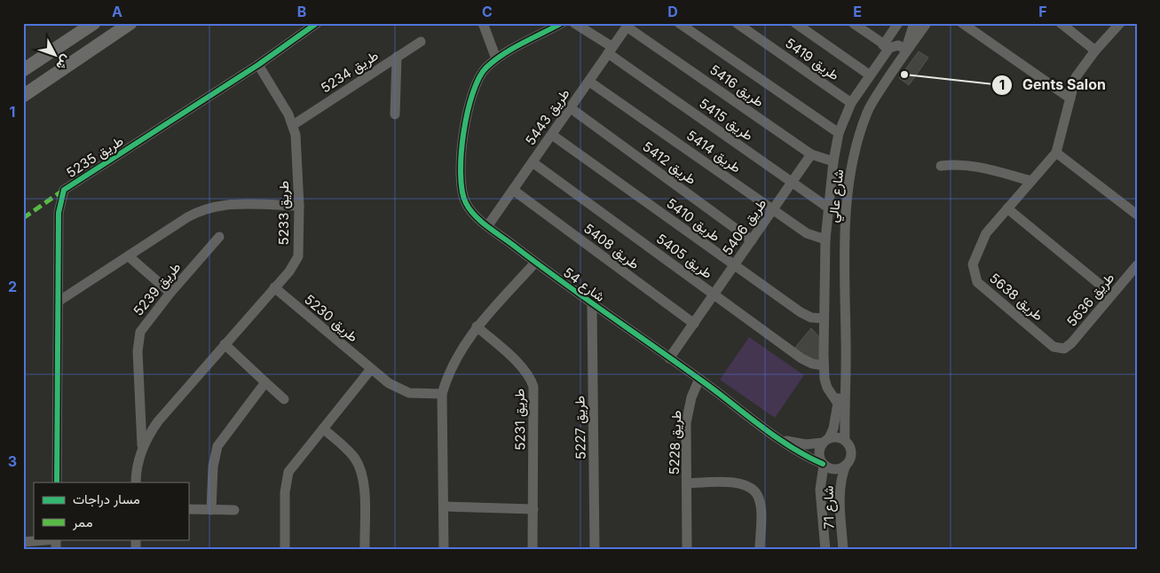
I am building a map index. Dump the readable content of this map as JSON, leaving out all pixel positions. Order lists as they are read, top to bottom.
{
  "streets": {
    "street": [
      "طريق 5419",
      "طريق 5234",
      "طريق 5416",
      "طريق 5443",
      "طريق 5415",
      "طريق 5414",
      "طريق 5235",
      "طريق 5412",
      "شارع عالي",
      "طريق 5233",
      "طريق 5410",
      "طريق 5406",
      "طريق 5408",
      "طريق 5405",
      "شارع 54",
      "طريق 5239",
      "طريق 5638",
      "طريق 5636",
      "طريق 5230",
      "طريق 5231",
      "طريق 5227",
      "طريق 5228",
      "شارع 71"
    ]
  },
  "crossings": [
    ["طريق 5234", "طريق 5233"],
    ["طريق 5416", "طريق 5443"],
    ["طريق 5416", "طريق 5406"],
    ["طريق 5443", "طريق 5415"],
    ["طريق 5443", "طريق 5414"],
    ["طريق 5443", "طريق 5412"],
    ["طريق 5443", "طريق 5410"],
    ["طريق 5443", "طريق 5408"],
    ["طريق 5443", "طريق 5405"],
    ["طريق 5443", "شارع 54"],
    ["طريق 5415", "طريق 5406"],
    ["طريق 5414", "طريق 5406"],
    ["طريق 5235", "طريق 5233"],
    ["طريق 5412", "طريق 5406"],
    ["شارع عالي", "شارع 54"],
    ["شارع عالي", "شارع 71"],
    ["طريق 5233", "طريق 5239"],
    ["طريق 5233", "طريق 5230"],
    ["طريق 5410", "طريق 5406"],
    ["طريق 5406", "طريق 5408"],
    ["طريق 5406", "طريق 5405"],
    ["طريق 5406", "شارع 54"],
    ["شارع 54", "طريق 5227"],
    ["شارع 54", "طريق 5228"],
    ["شارع 54", "شارع 71"],
    ["طريق 5638", "طريق 5636"]
  ],
  "places": ["Gents Salon"],
  "legend": ["مسار دراجات", "ممر"],
  "north": "bottom right",
  "grid": {
    "columns": [
      "A",
      "B",
      "C",
      "D",
      "E",
      "F"
    ],
    "rows": ["1", "2", "3"]
  }
}
